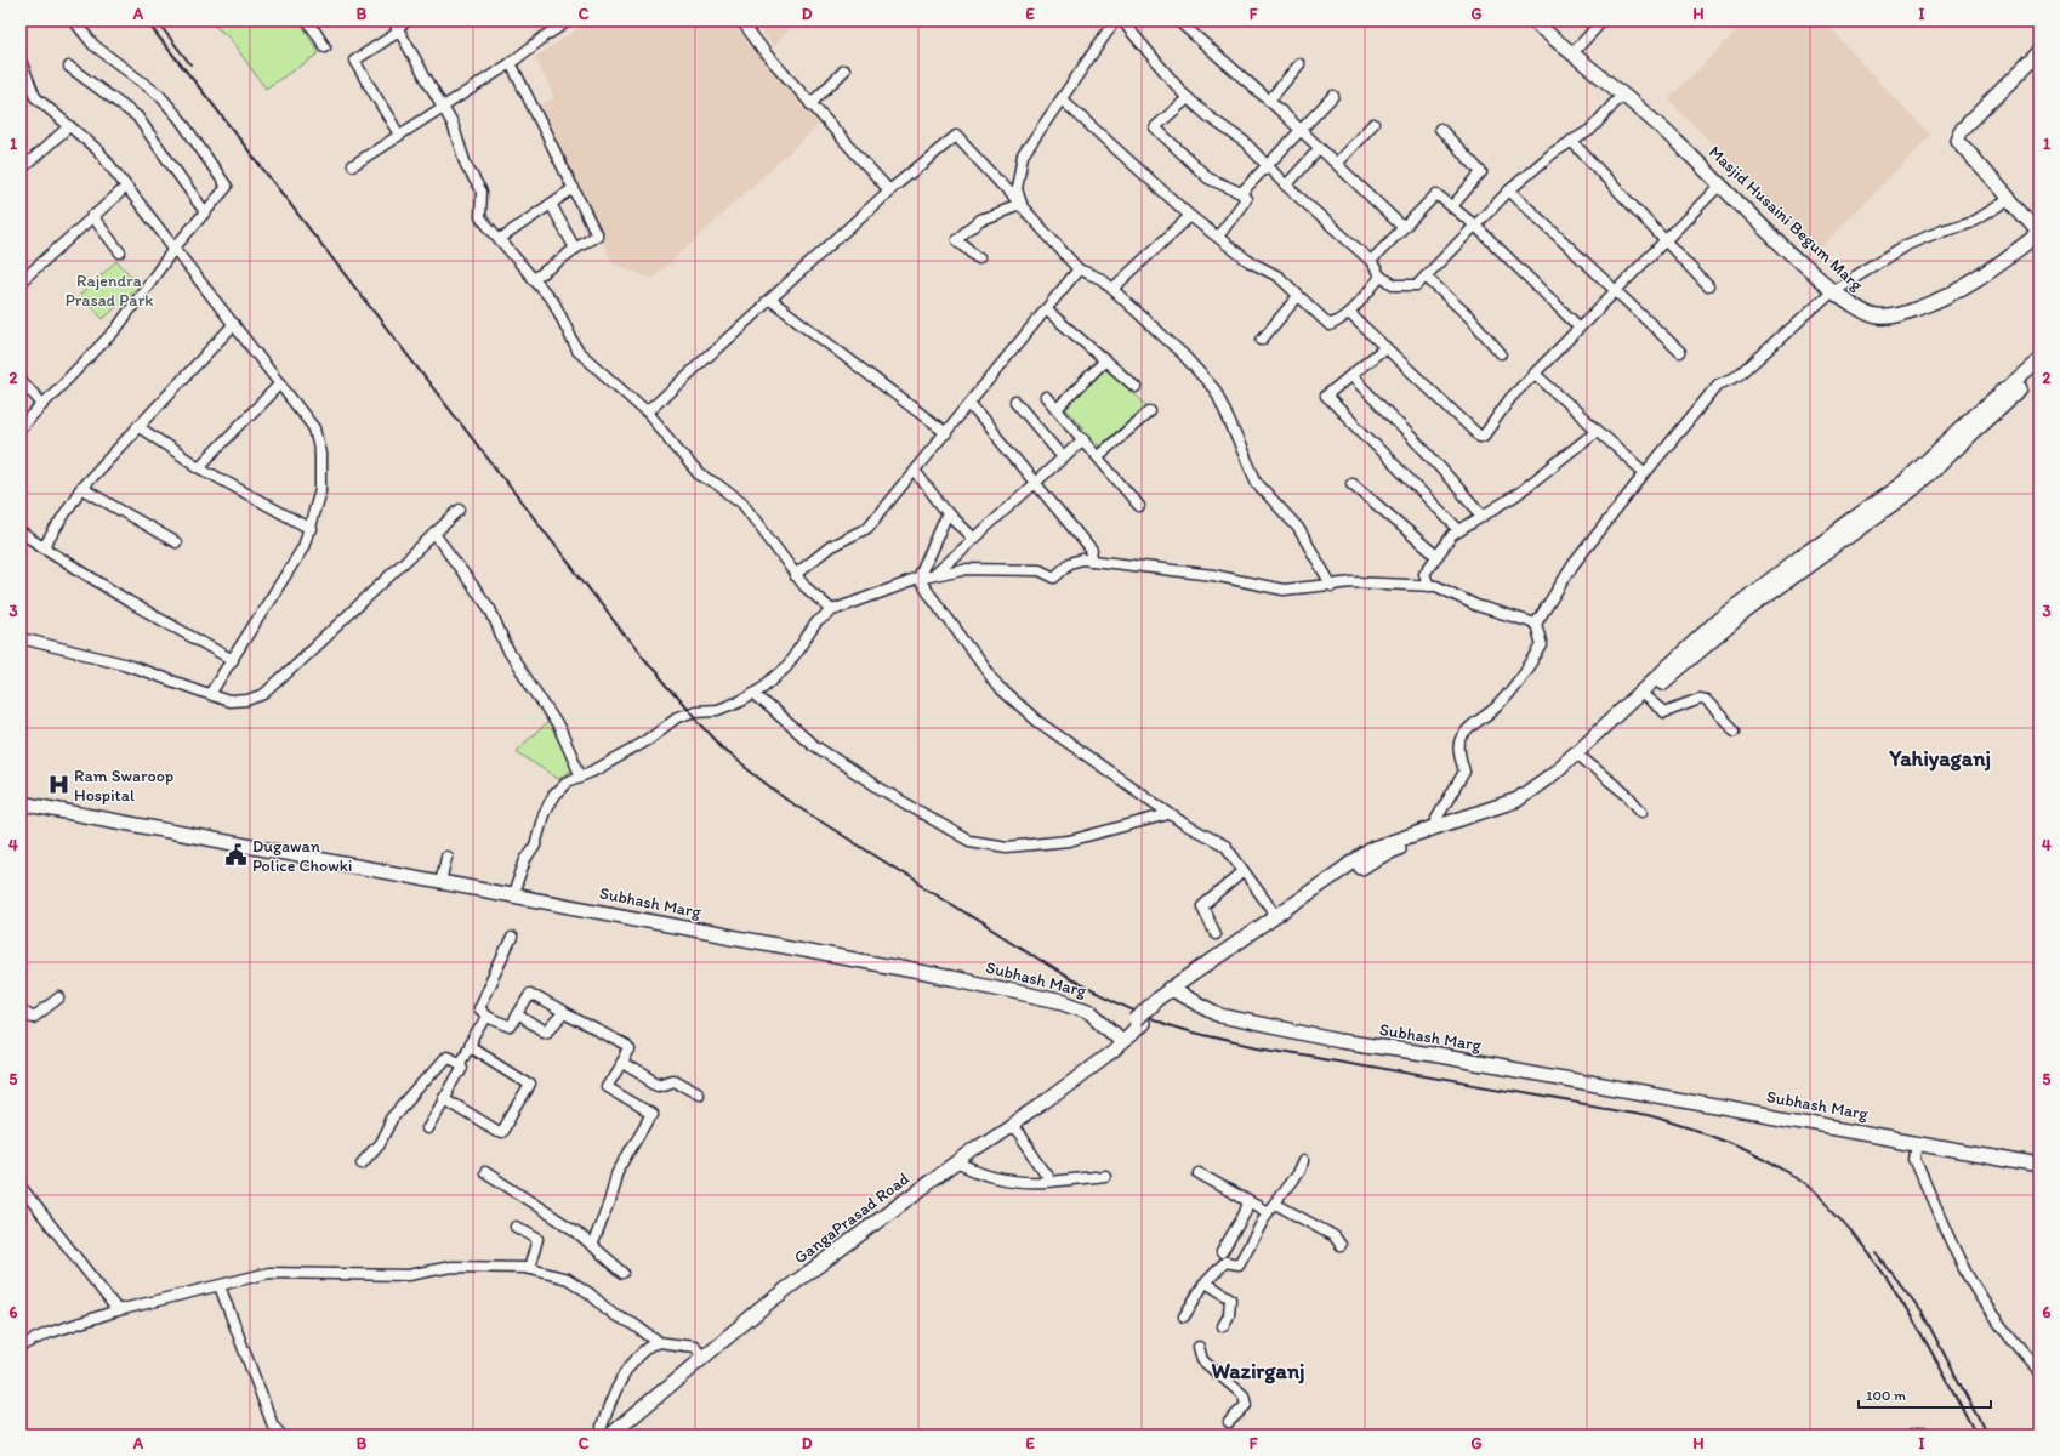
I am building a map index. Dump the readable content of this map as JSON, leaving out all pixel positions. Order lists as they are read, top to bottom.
{
  "streets": {
    "street": ["Masjid Husaini Begum Marg", "Subhash Marg", "GangaPrasad Road"]
  },
  "crossings": [
    ["Subhash Marg", "GangaPrasad Road"]
  ],
  "districts": ["Yahiyaganj", "Wazirganj"],
  "parks": ["Rajendra Prasad Park"],
  "places": {
    "hospital": ["Ram Swaroop Hospital"],
    "public building": ["Dugawan Police Chowki"]
  },
  "scale_bar": "100 m",
  "grid": {
    "columns": [
      "A",
      "B",
      "C",
      "D",
      "E",
      "F",
      "G",
      "H",
      "I"
    ],
    "rows": [
      "1",
      "2",
      "3",
      "4",
      "5",
      "6"
    ]
  }
}
